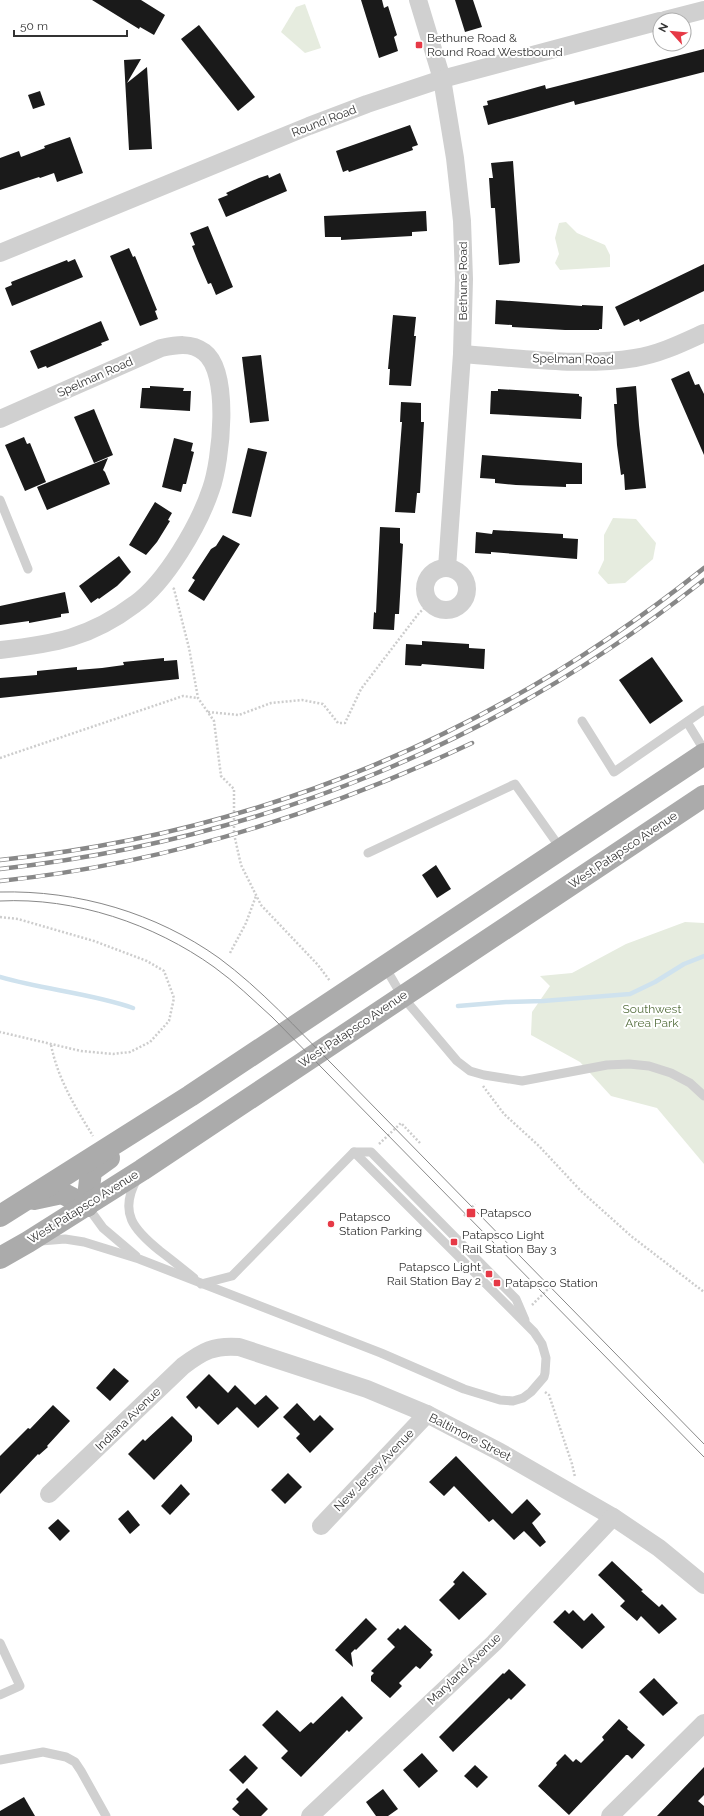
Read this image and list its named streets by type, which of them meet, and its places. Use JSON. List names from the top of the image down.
{
  "streets": {
    "main road": ["West Patapsco Avenue"],
    "street": [
      "Round Road",
      "Bethune Road",
      "Spelman Road",
      "Indiana Avenue",
      "Baltimore Street",
      "New Jersey Avenue",
      "Maryland Avenue"
    ]
  },
  "crossings": [
    ["Round Road", "Bethune Road"],
    ["Bethune Road", "Spelman Road"],
    ["Indiana Avenue", "Baltimore Street"],
    ["Baltimore Street", "New Jersey Avenue"],
    ["Baltimore Street", "Maryland Avenue"]
  ],
  "parks": ["Southwest Area Park"],
  "places": {
    "transit": [
      "Bethune Road & Round Road Westbound",
      "Patapsco",
      "Patapsco Light Rail Station Bay 3",
      "Patapsco Light Rail Station Bay 2",
      "Patapsco Station"
    ],
    "other": ["Patapsco Station Parking"]
  },
  "scale_bar": "50 m",
  "north": "top left"
}
